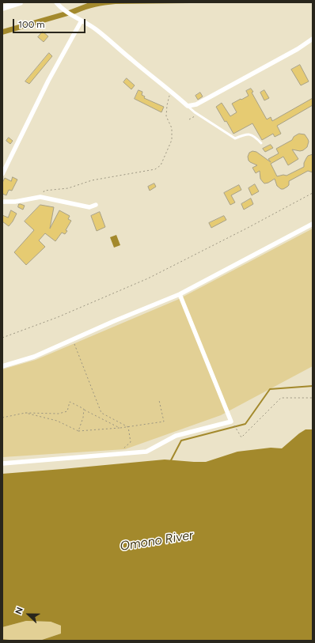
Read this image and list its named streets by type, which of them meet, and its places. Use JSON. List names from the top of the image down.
{
  "water": ["Omono River"],
  "scale_bar": "100 m",
  "north": "left"
}
